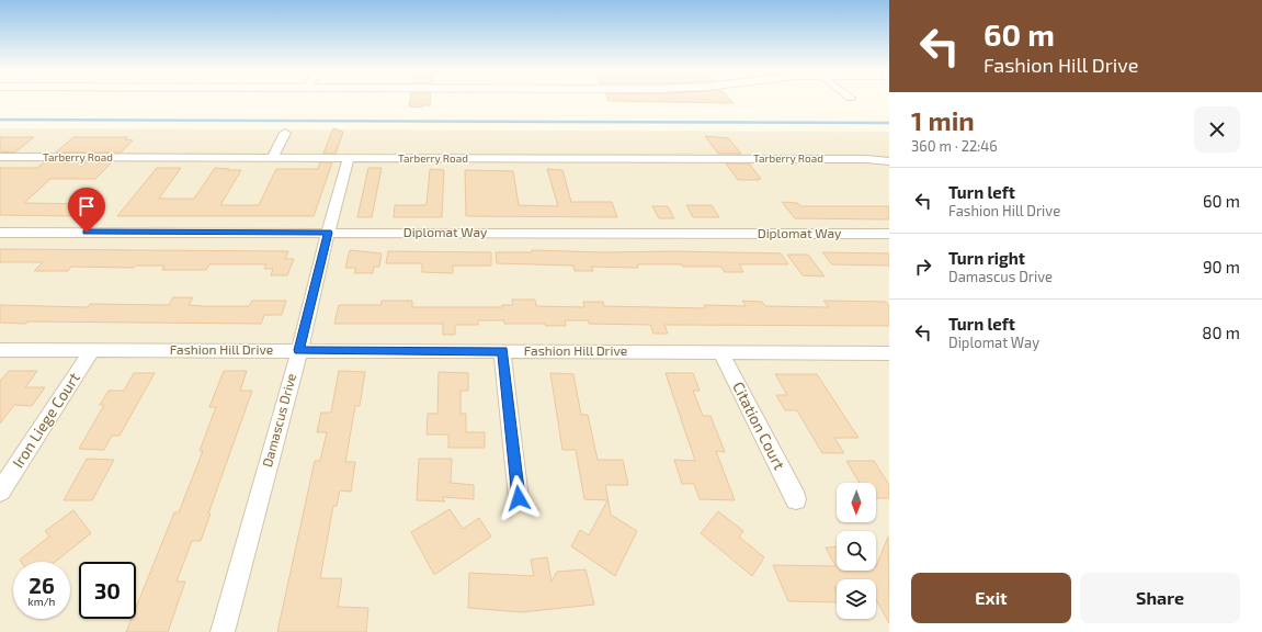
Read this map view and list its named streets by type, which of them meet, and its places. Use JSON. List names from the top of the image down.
{
  "streets": {
    "street": [
      "Tarberry Road",
      "Diplomat Way",
      "Fashion Hill Drive",
      "Iron Liege Court",
      "Damascus Drive",
      "Citation Court"
    ]
  },
  "crossings": [
    ["Tarberry Road", "Damascus Drive"],
    ["Diplomat Way", "Damascus Drive"],
    ["Fashion Hill Drive", "Iron Liege Court"],
    ["Fashion Hill Drive", "Damascus Drive"],
    ["Fashion Hill Drive", "Citation Court"]
  ],
  "north": "bottom",
  "page": {
    "turn": ["60 m", "Fashion Hill Drive"],
    "heading": ["1 min", "360 m · 22:46"],
    "list": [
      {
        "name": "Turn left",
        "note": "Fashion Hill Drive",
        "value": "60 m"
      },
      {
        "name": "Turn right",
        "note": "Damascus Drive",
        "value": "90 m"
      },
      {
        "name": "Turn left",
        "note": "Diplomat Way",
        "value": "80 m"
      }
    ],
    "speed": "26 km/h",
    "limit": "30",
    "buttons": ["Exit", "Share"]
  }
}
